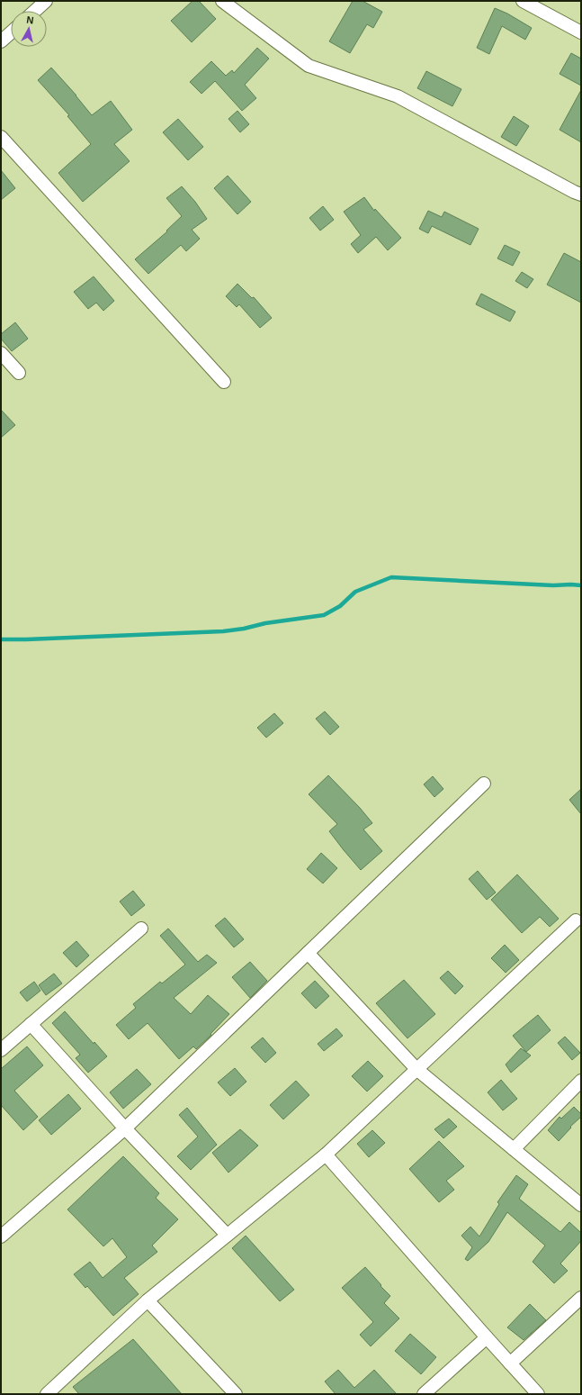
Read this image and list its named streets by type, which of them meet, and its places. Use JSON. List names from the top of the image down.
{
  "north": "top"
}
